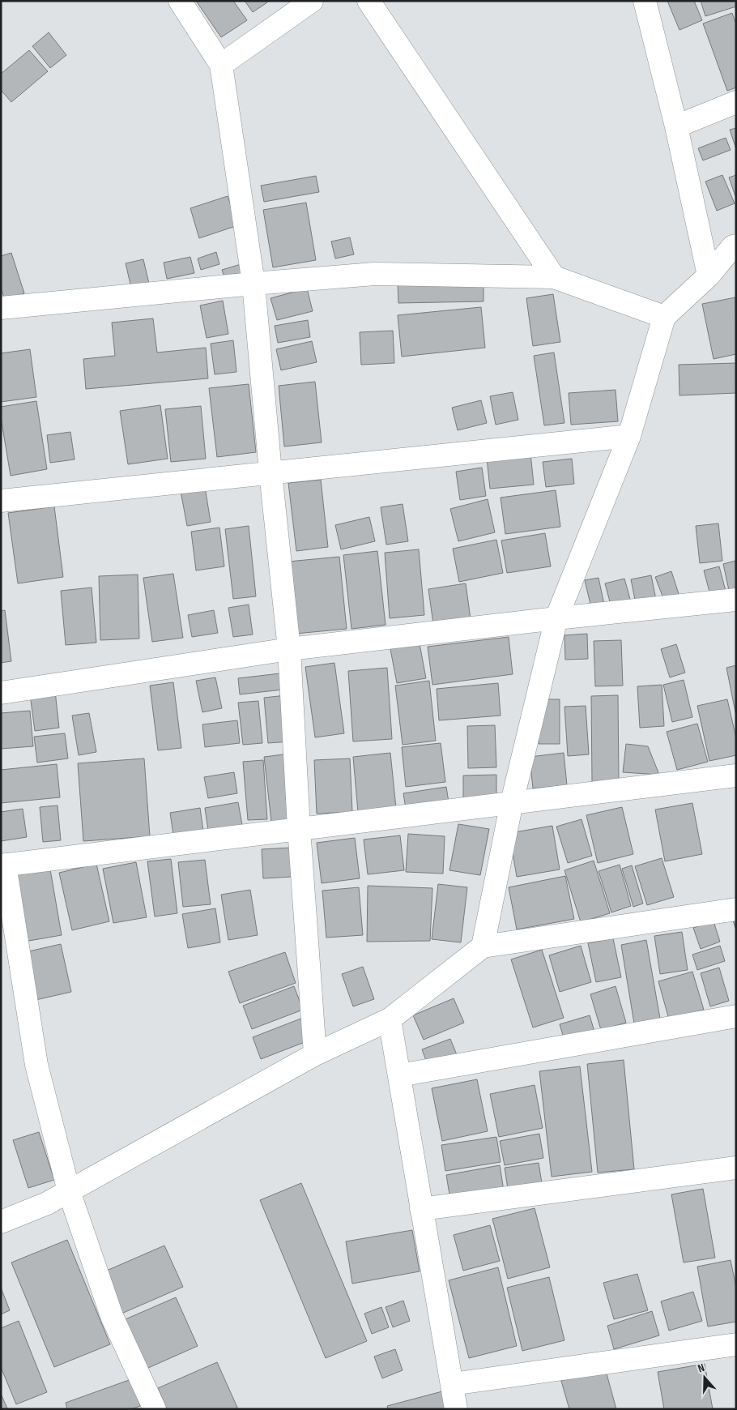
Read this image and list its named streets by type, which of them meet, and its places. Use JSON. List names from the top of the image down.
{
  "north": "top"
}
